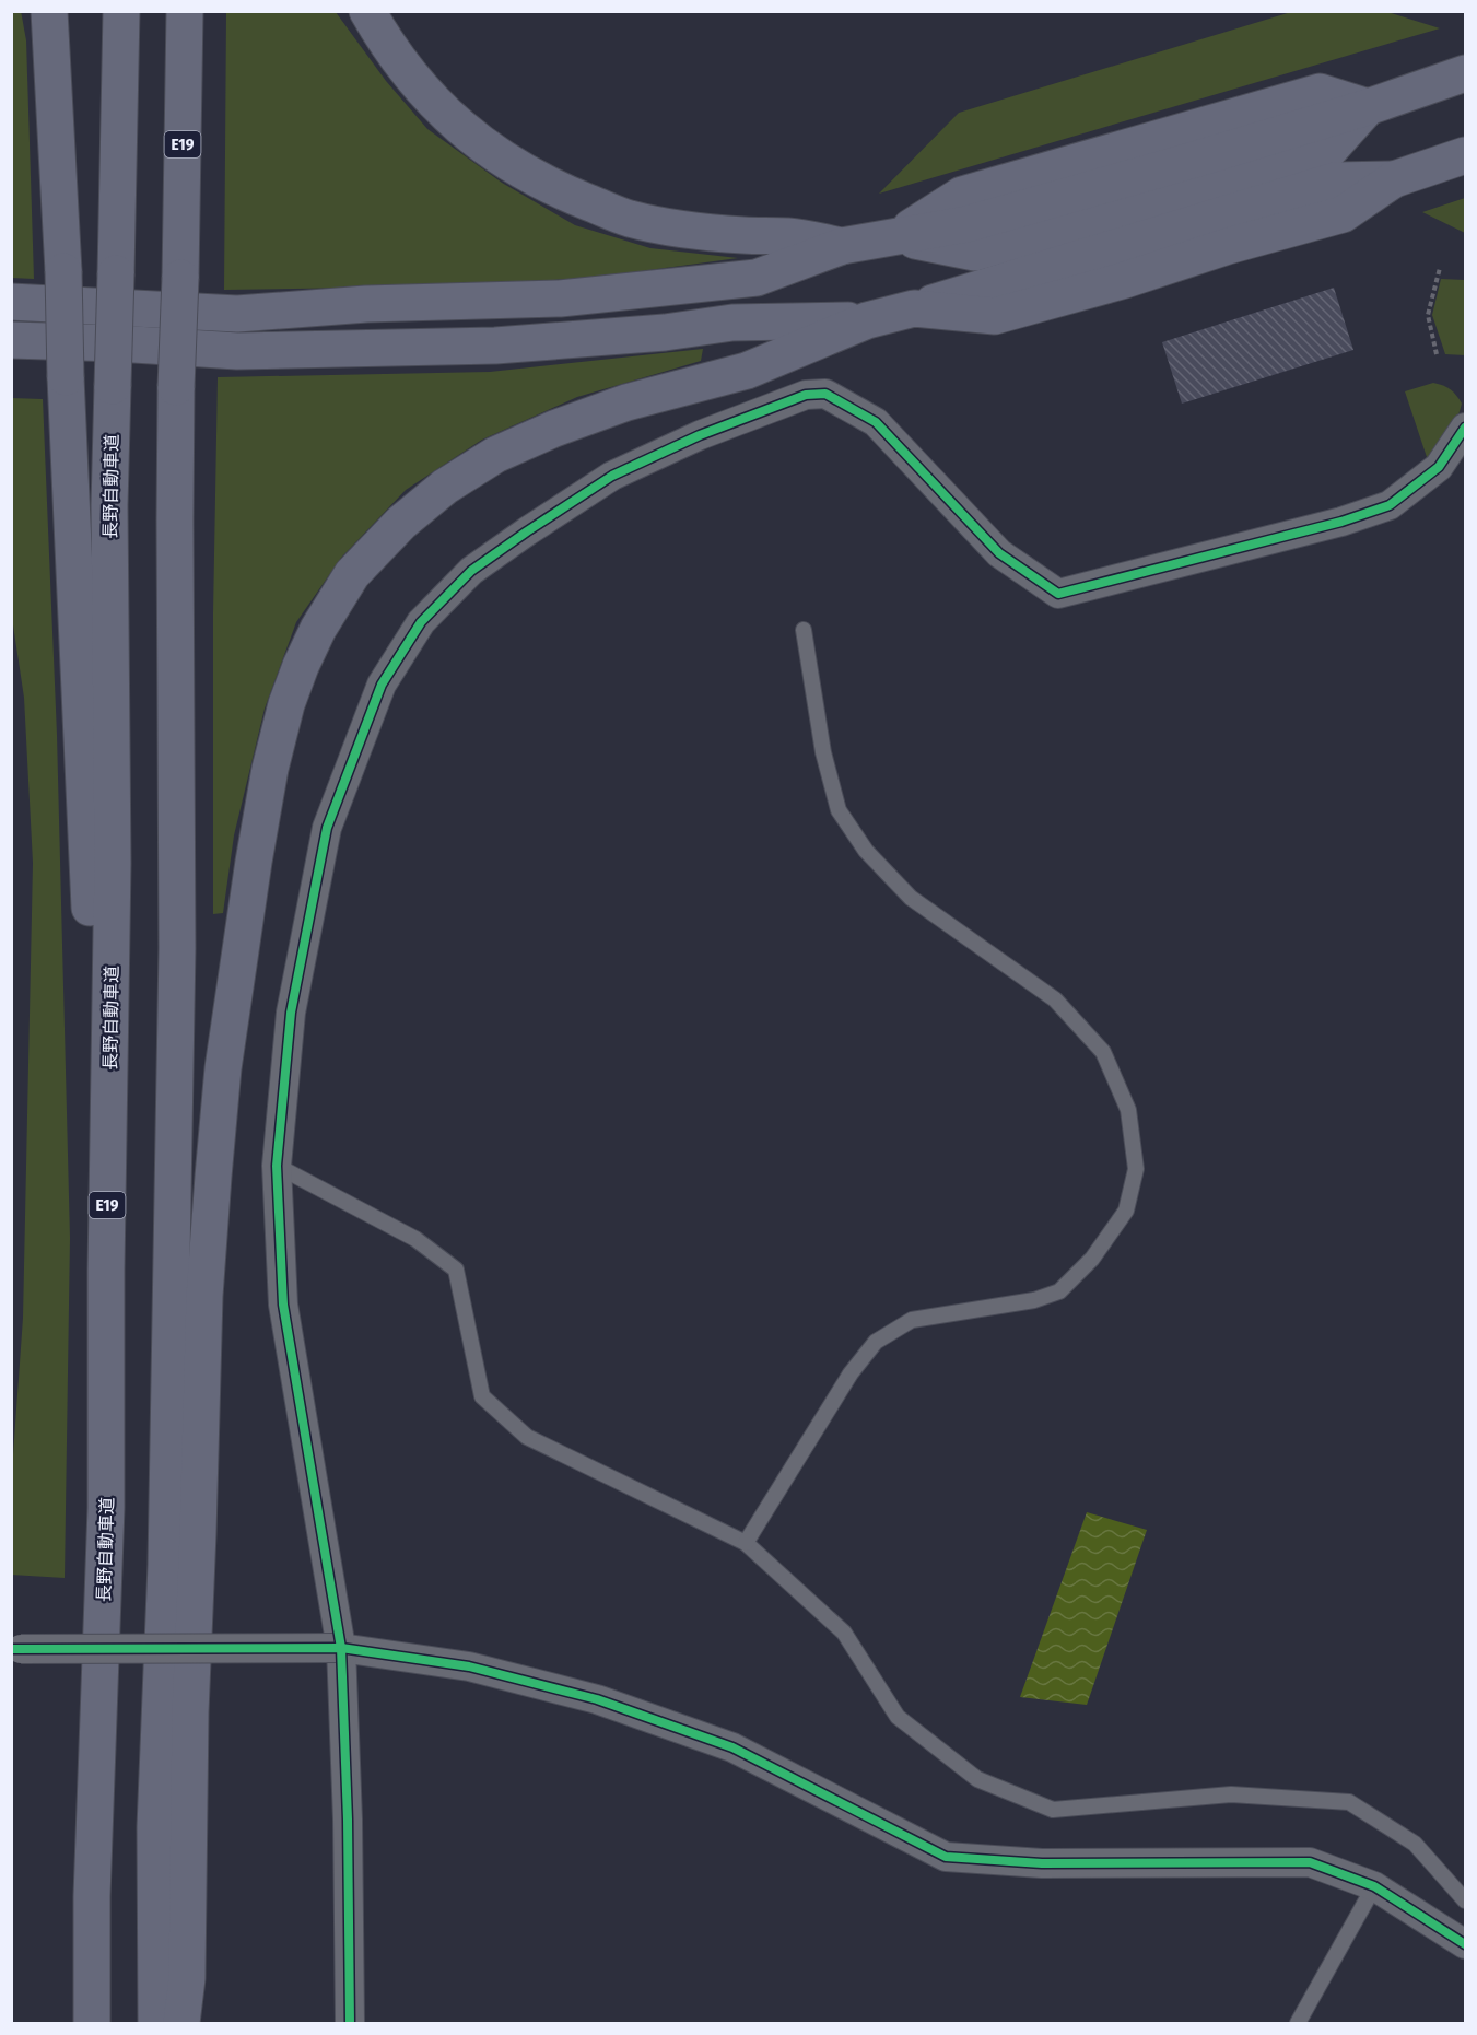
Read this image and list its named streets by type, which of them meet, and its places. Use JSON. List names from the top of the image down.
{
  "streets": {
    "highway": ["E19", "長野自動車道"]
  }
}
